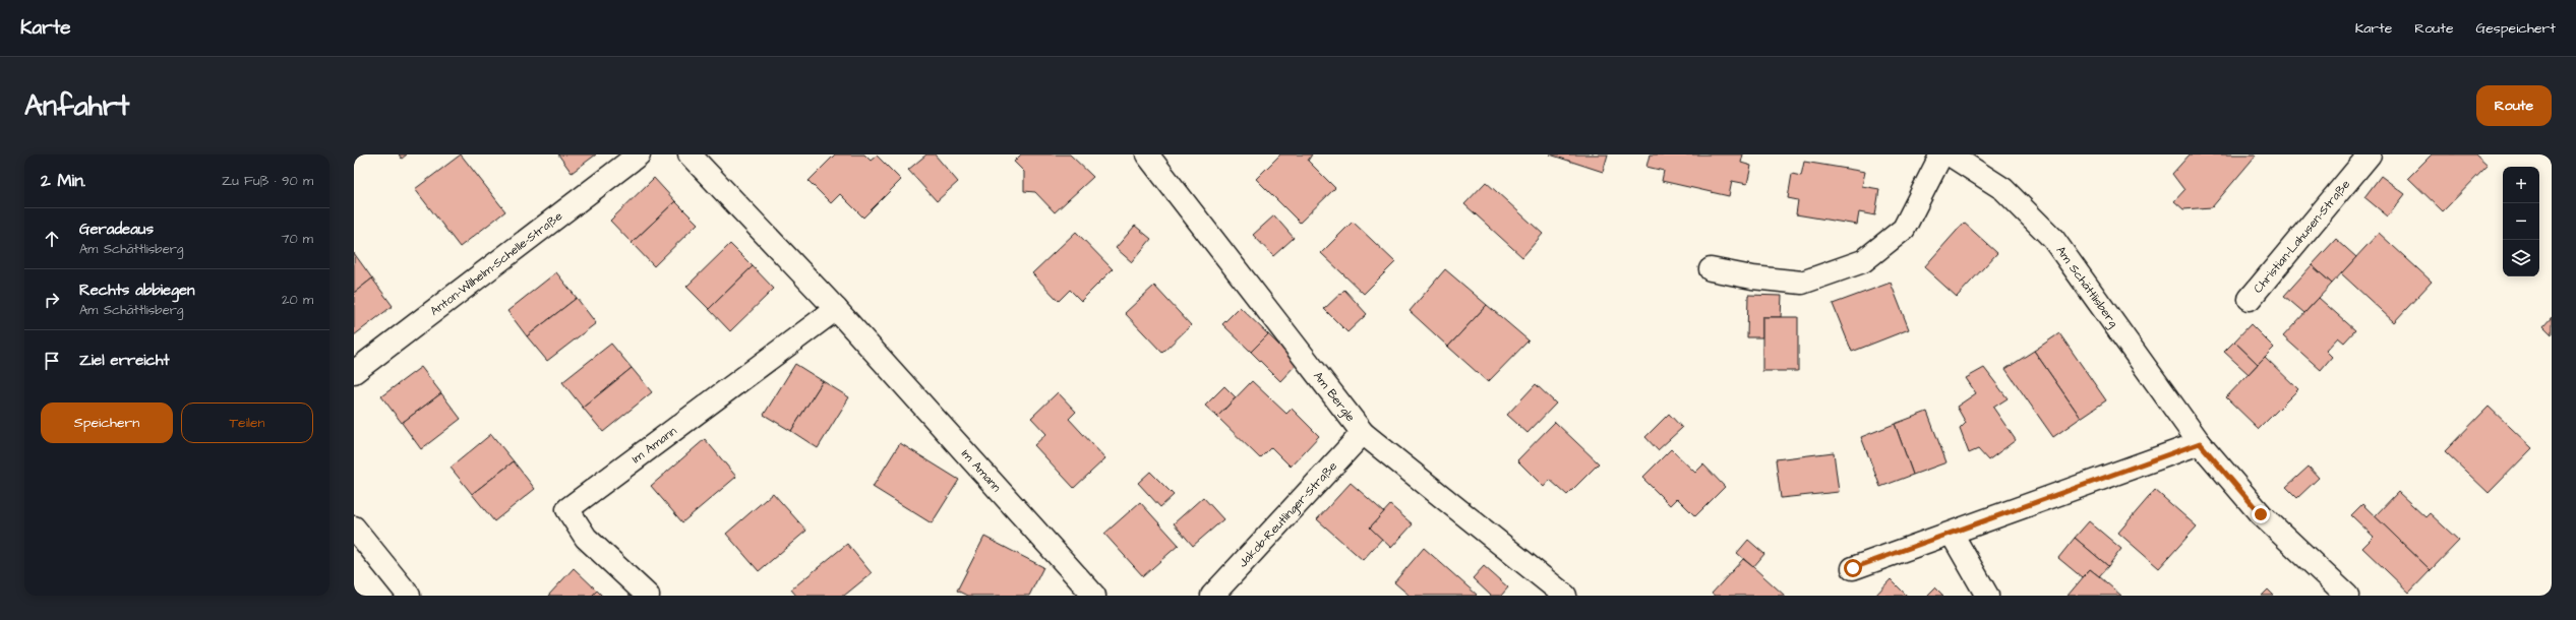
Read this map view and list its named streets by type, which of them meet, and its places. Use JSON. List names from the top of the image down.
{
  "streets": {
    "street": [
      "Christian-Lahusen-Straße",
      "Anton-Wilhelm-Schelle-Straße",
      "Am Schättlisberg",
      "Am Bergle",
      "Im Amann",
      "Jakob-Reutlinger-Straße"
    ]
  },
  "crossings": [
    ["Am Bergle", "Jakob-Reutlinger-Straße"]
  ],
  "page": {
    "header": "Karte",
    "nav": ["Karte", "Route", "Gespeichert"],
    "buttons": [
      "Route",
      ["Speichern", "Teilen"]
    ],
    "title": "Anfahrt",
    "heading": ["2 Min.", "Zu Fuß · 90 m"],
    "map_buttons": ["+", "−"],
    "list": [
      ["Geradeaus", "Am Schättlisberg", "70 m"],
      ["Rechts abbiegen", "Am Schättlisberg", "20 m"],
      "Ziel erreicht"
    ]
  }
}
